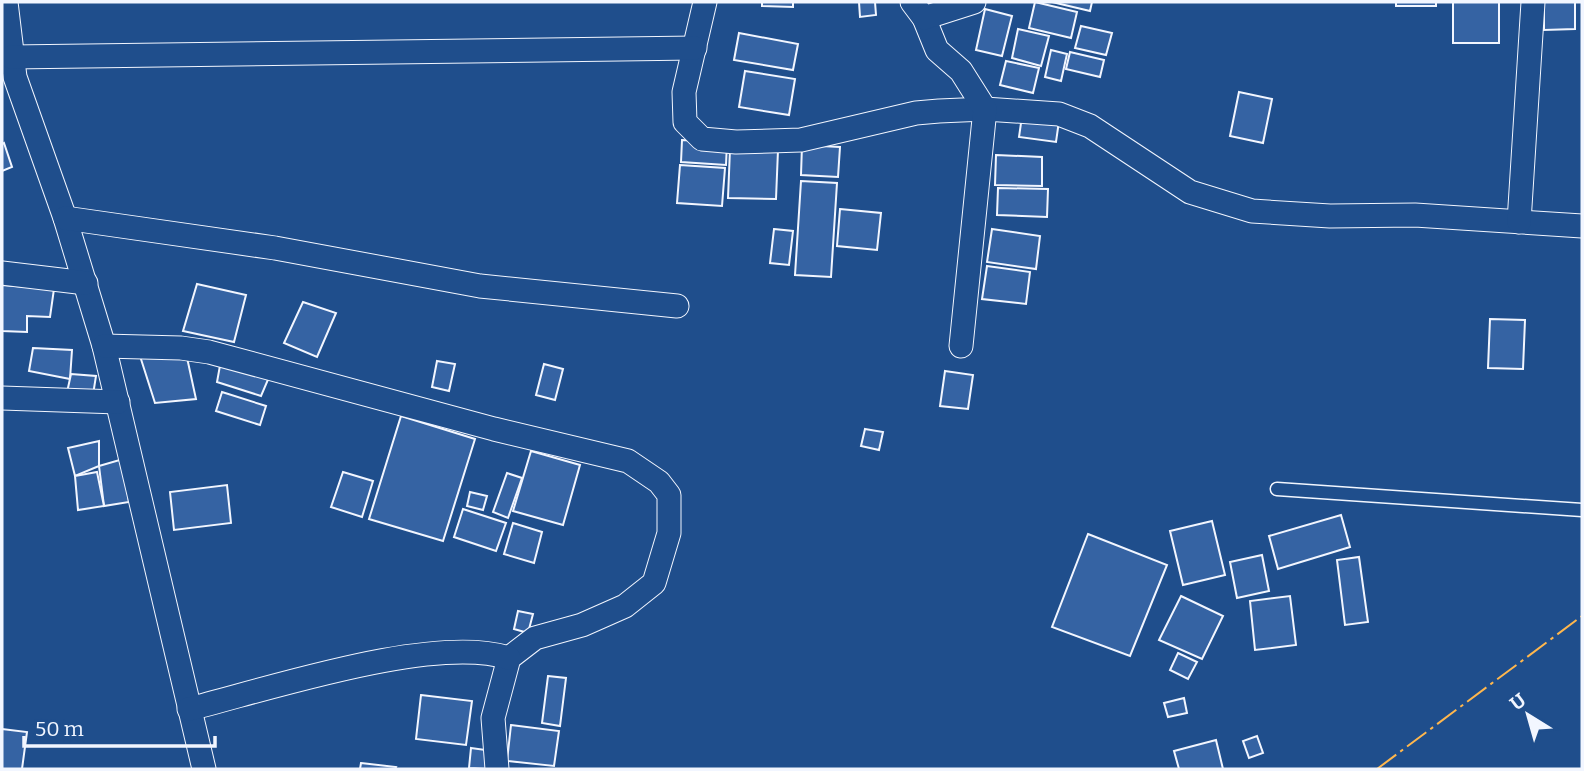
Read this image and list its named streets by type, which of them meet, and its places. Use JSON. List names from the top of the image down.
{
  "scale_bar": "50 m",
  "north": "top left"
}
